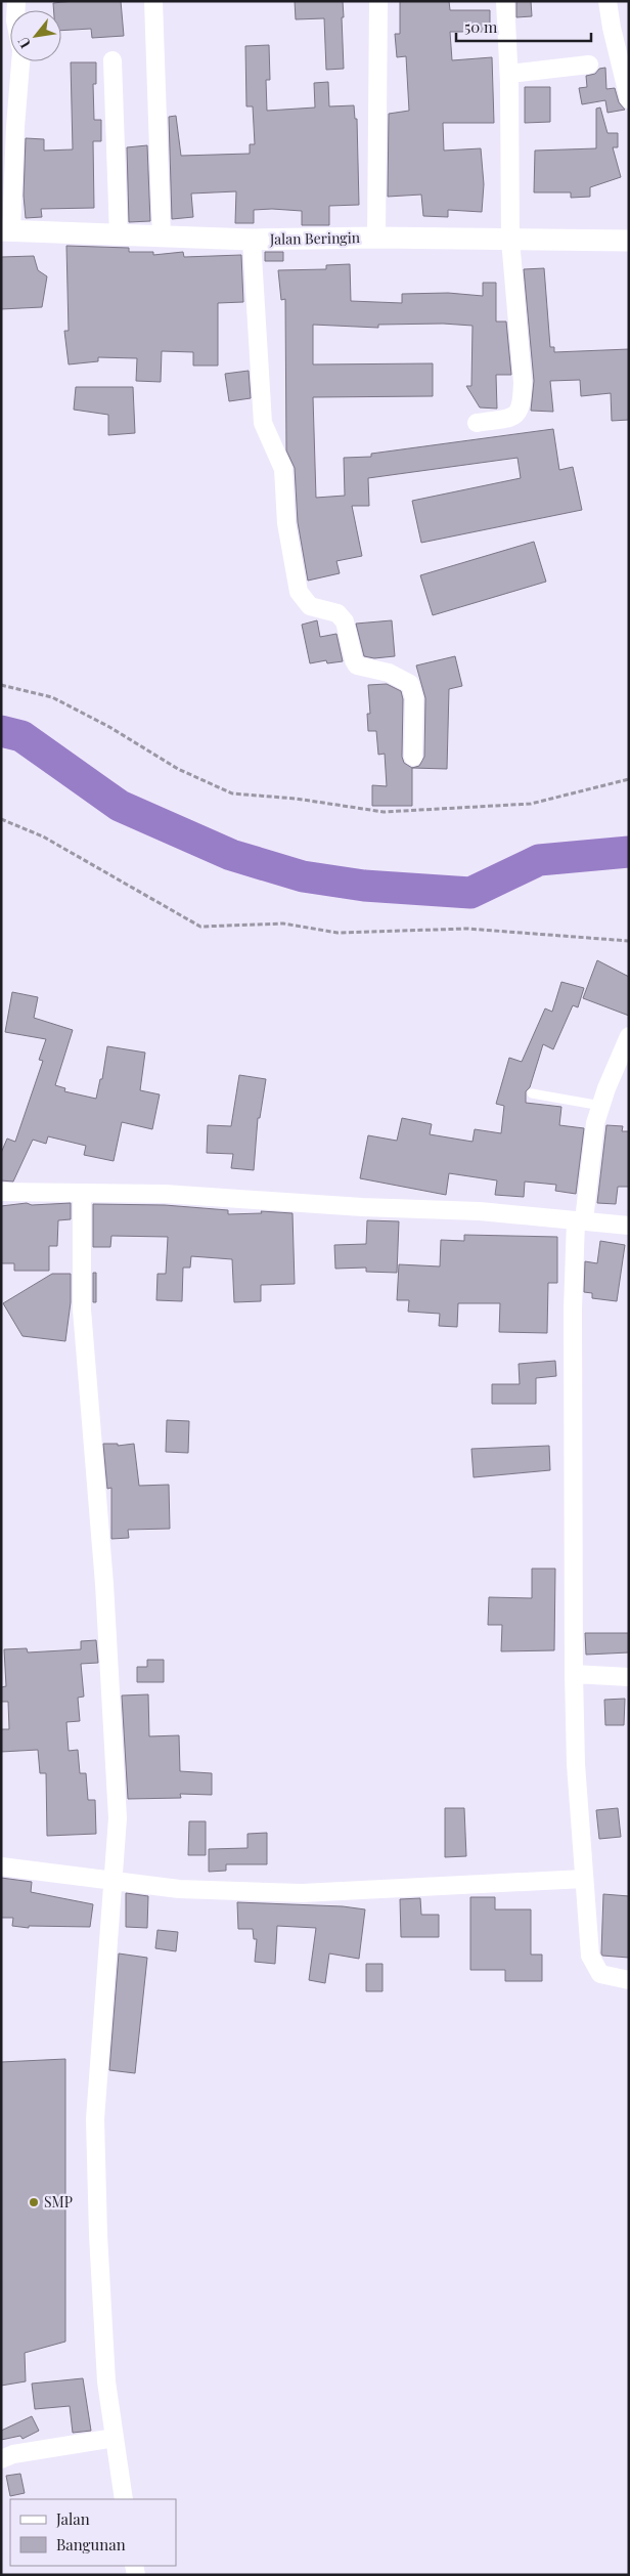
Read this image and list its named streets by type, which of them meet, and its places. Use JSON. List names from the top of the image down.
{
  "streets": {
    "street": ["Jalan Beringin"]
  },
  "places": ["SMP"],
  "legend": ["Jalan", "Bangunan"],
  "scale_bar": "50 m",
  "north": "bottom left"
}
